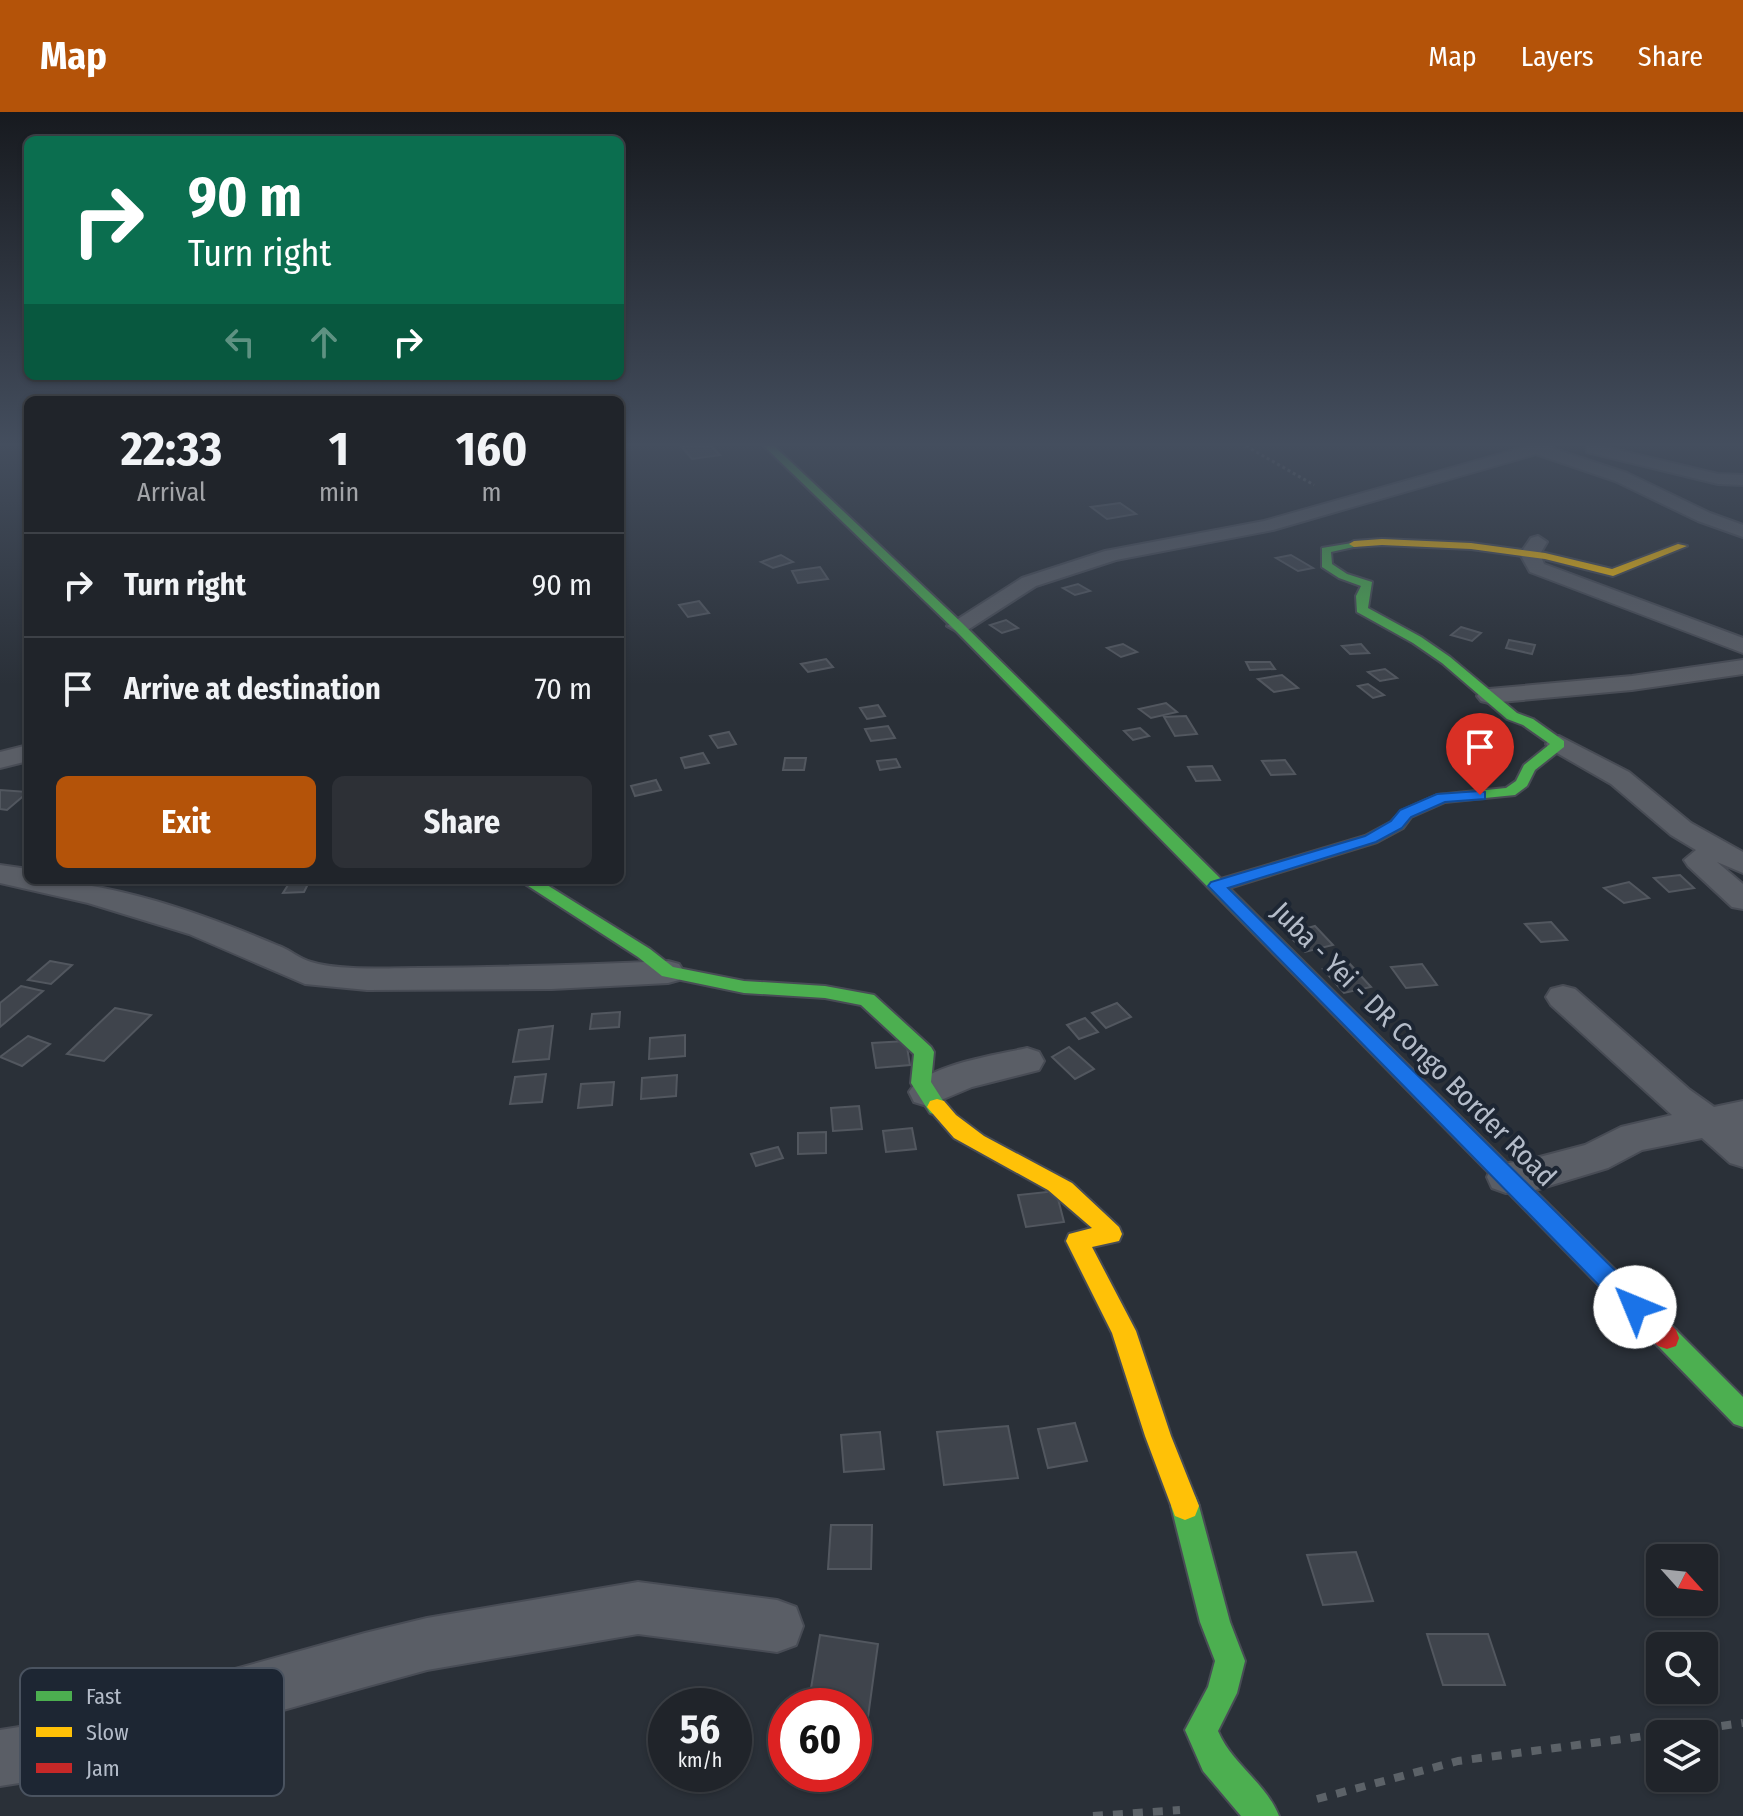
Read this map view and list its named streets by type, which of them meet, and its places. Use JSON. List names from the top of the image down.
{
  "streets": {
    "street": ["Juba - Yei - DR Congo Border Road"]
  },
  "legend": ["Fast", "Slow", "Jam"],
  "north": "bottom right",
  "page": {
    "header": "Map",
    "nav": ["Map", "Layers", "Share"],
    "turn": ["90 m", "Turn right"],
    "eta": [
      "22:33",
      "Arrival",
      "1",
      "min",
      "160",
      "m"
    ],
    "list": [
      {
        "name": "Turn right",
        "value": "90 m"
      },
      {
        "name": "Arrive at destination",
        "value": "70 m"
      }
    ],
    "buttons": ["Exit", "Share"],
    "speed": "56 km/h",
    "limit": "60"
  }
}
